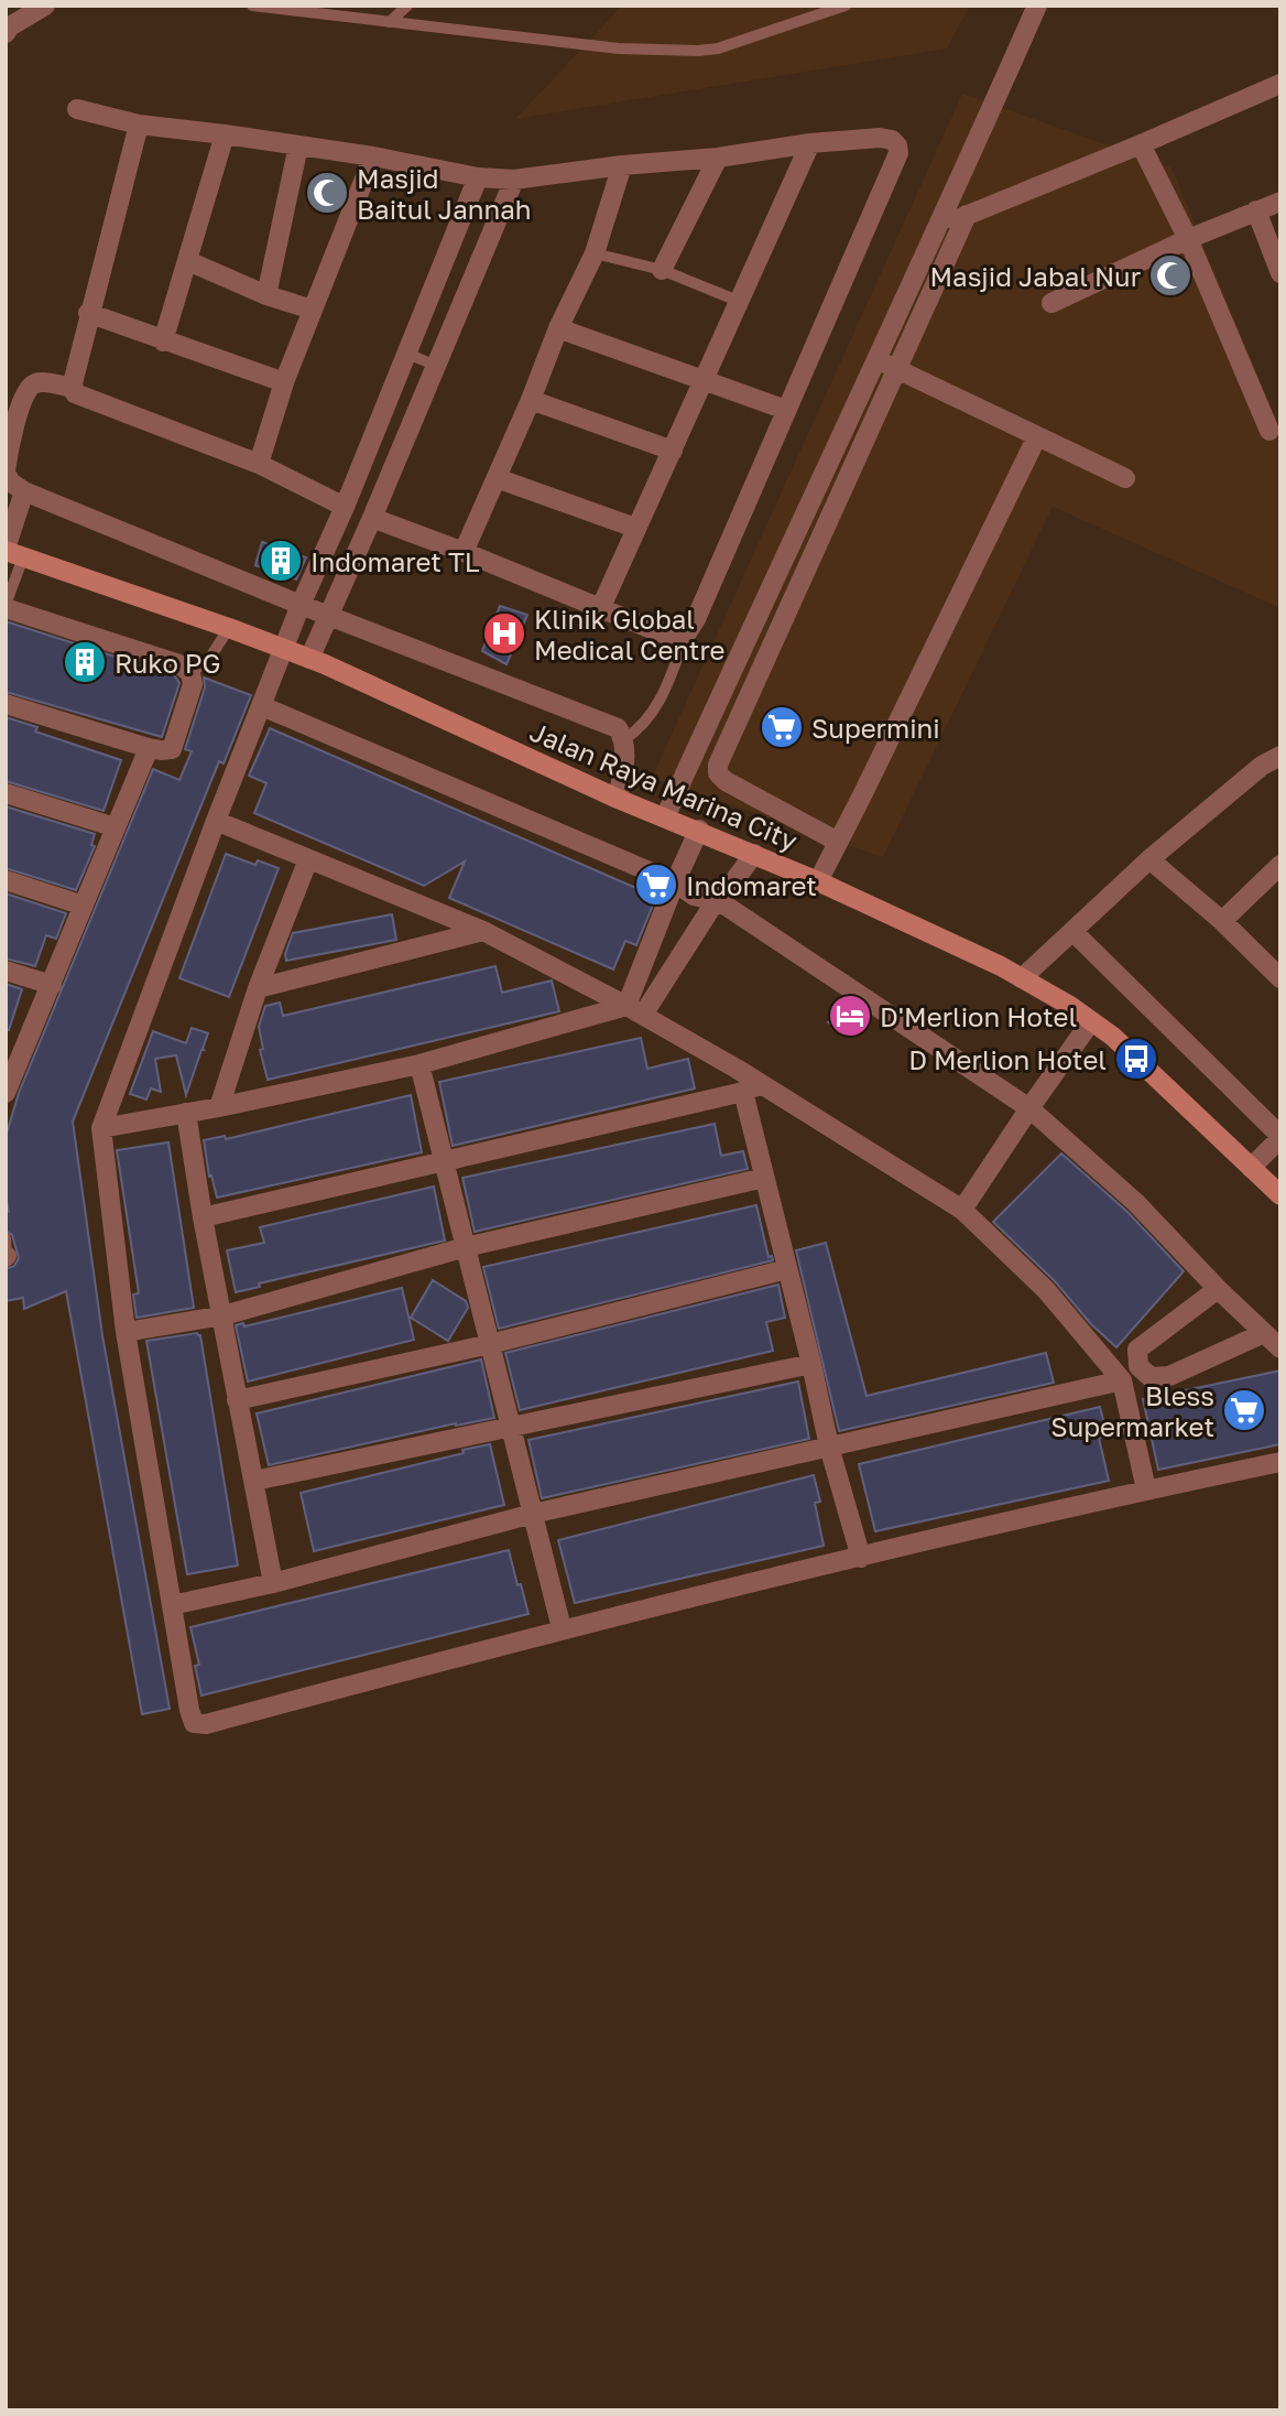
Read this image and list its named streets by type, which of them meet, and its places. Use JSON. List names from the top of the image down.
{
  "streets": {
    "main road": ["Jalan Raya Marina City"]
  },
  "places": {
    "mosque": ["Masjid Baitul Jannah", "Masjid Jabal Nur"],
    "building": ["Indomaret TL", "Ruko PG"],
    "hospital": ["Klinik Global Medical Centre"],
    "supermarket": ["Supermini", "Indomaret", "Bless Supermarket"],
    "hotel": ["D'Merlion Hotel"],
    "bus stop": ["D Merlion Hotel"]
  }
}
